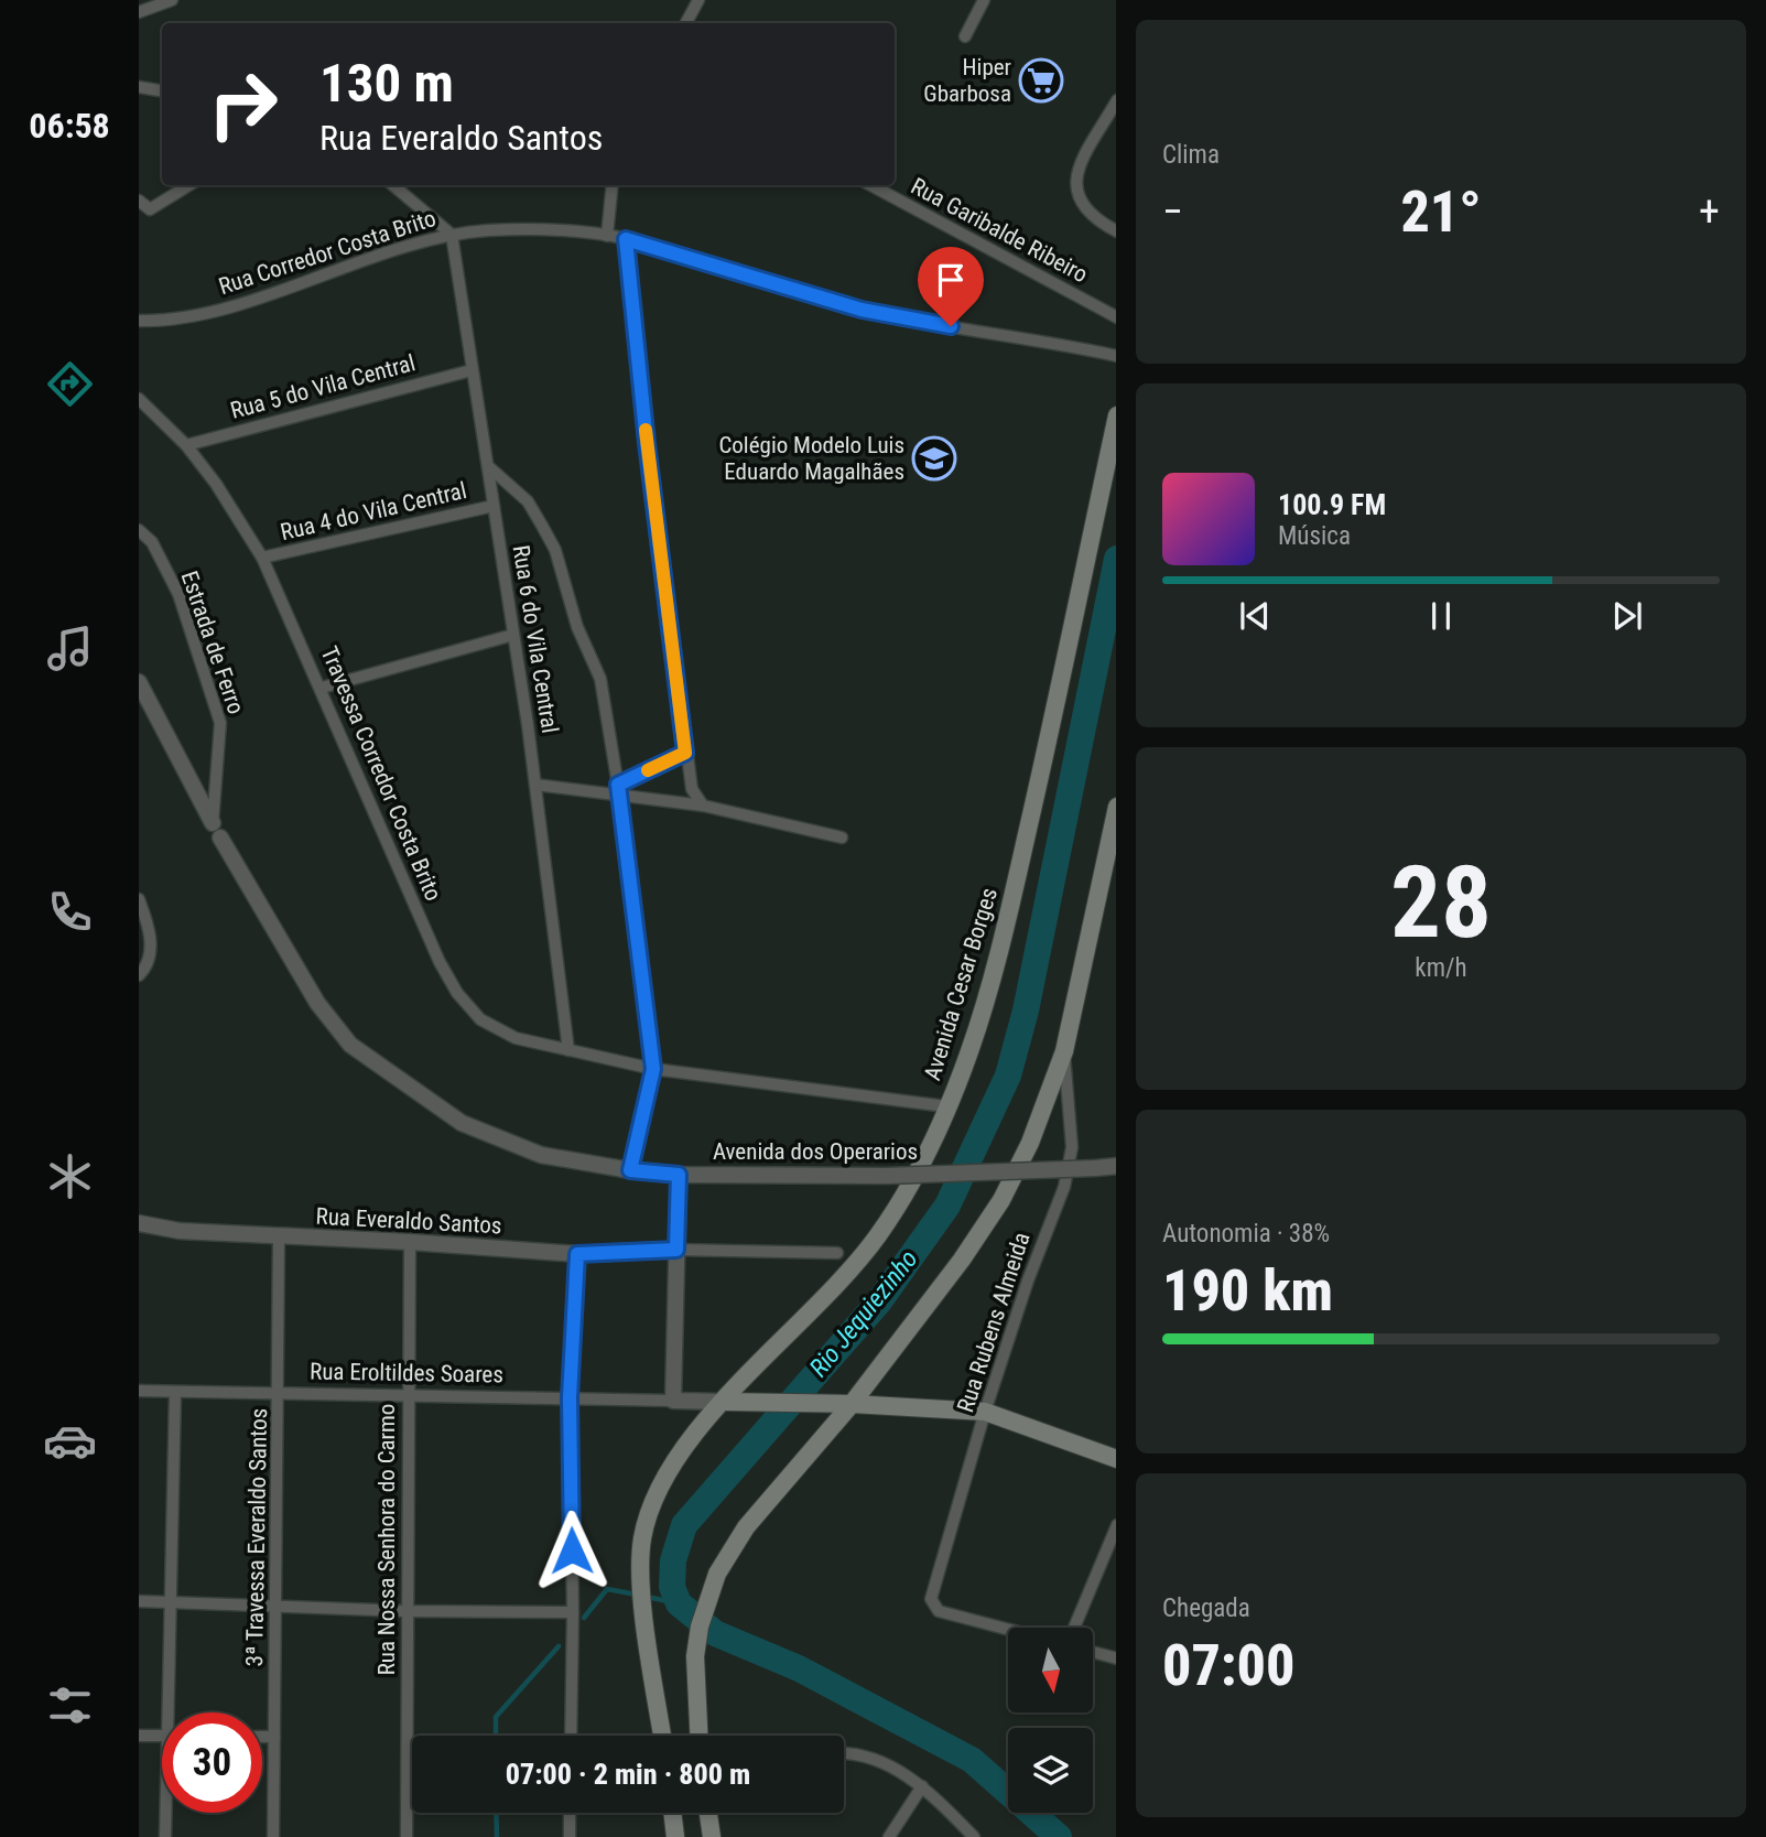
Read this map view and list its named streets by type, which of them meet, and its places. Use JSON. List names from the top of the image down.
{
  "streets": {
    "main road": ["Avenida Cesar Borges"],
    "street": [
      "Rua Garibalde Ribeiro",
      "Rua Corredor Costa Brito",
      "Rua 5 do Vila Central",
      "Rua 4 do Vila Central",
      "Rua 6 do Vila Central",
      "Estrada de Ferro",
      "Travessa Corredor Costa Brito",
      "Avenida dos Operarios",
      "Rua Everaldo Santos",
      "Rua Rubens Almeida",
      "Rua Eroltildes Soares",
      "3ª Travessa Everaldo Santos",
      "Rua Nossa Senhora do Carmo"
    ]
  },
  "crossings": [
    ["Rua Corredor Costa Brito", "Rua 6 do Vila Central"],
    ["Rua 5 do Vila Central", "Rua 6 do Vila Central"],
    ["Rua 5 do Vila Central", "Travessa Corredor Costa Brito"],
    ["Rua 4 do Vila Central", "Rua 6 do Vila Central"],
    ["Rua 4 do Vila Central", "Travessa Corredor Costa Brito"],
    ["Rua 6 do Vila Central", "Travessa Corredor Costa Brito"],
    ["Estrada de Ferro", "Avenida dos Operarios"],
    ["Travessa Corredor Costa Brito", "Avenida Cesar Borges"],
    ["Rua Everaldo Santos", "3ª Travessa Everaldo Santos"],
    ["Rua Everaldo Santos", "Rua Nossa Senhora do Carmo"],
    ["Rua Eroltildes Soares", "3ª Travessa Everaldo Santos"],
    ["Rua Eroltildes Soares", "Rua Nossa Senhora do Carmo"]
  ],
  "water": ["Rio Jequiezinho"],
  "places": {
    "supermarket": ["Hiper Gbarbosa"],
    "school or university": ["Colégio Modelo Luis Eduardo Magalhães"]
  },
  "north": "bottom",
  "page": {
    "tabs": "06:58",
    "tile": [
      "Clima",
      ["28", "km/h"],
      ["Autonomia · 38%", "190 km"],
      ["Chegada", "07:00"]
    ],
    "turn": ["130 m", "Rua Everaldo Santos"],
    "heat": ["−", "21°", "+"],
    "song": ["100.9 FM", "Música"],
    "limit": "30",
    "trip": "07:00 · 2 min · 800 m"
  }
}
